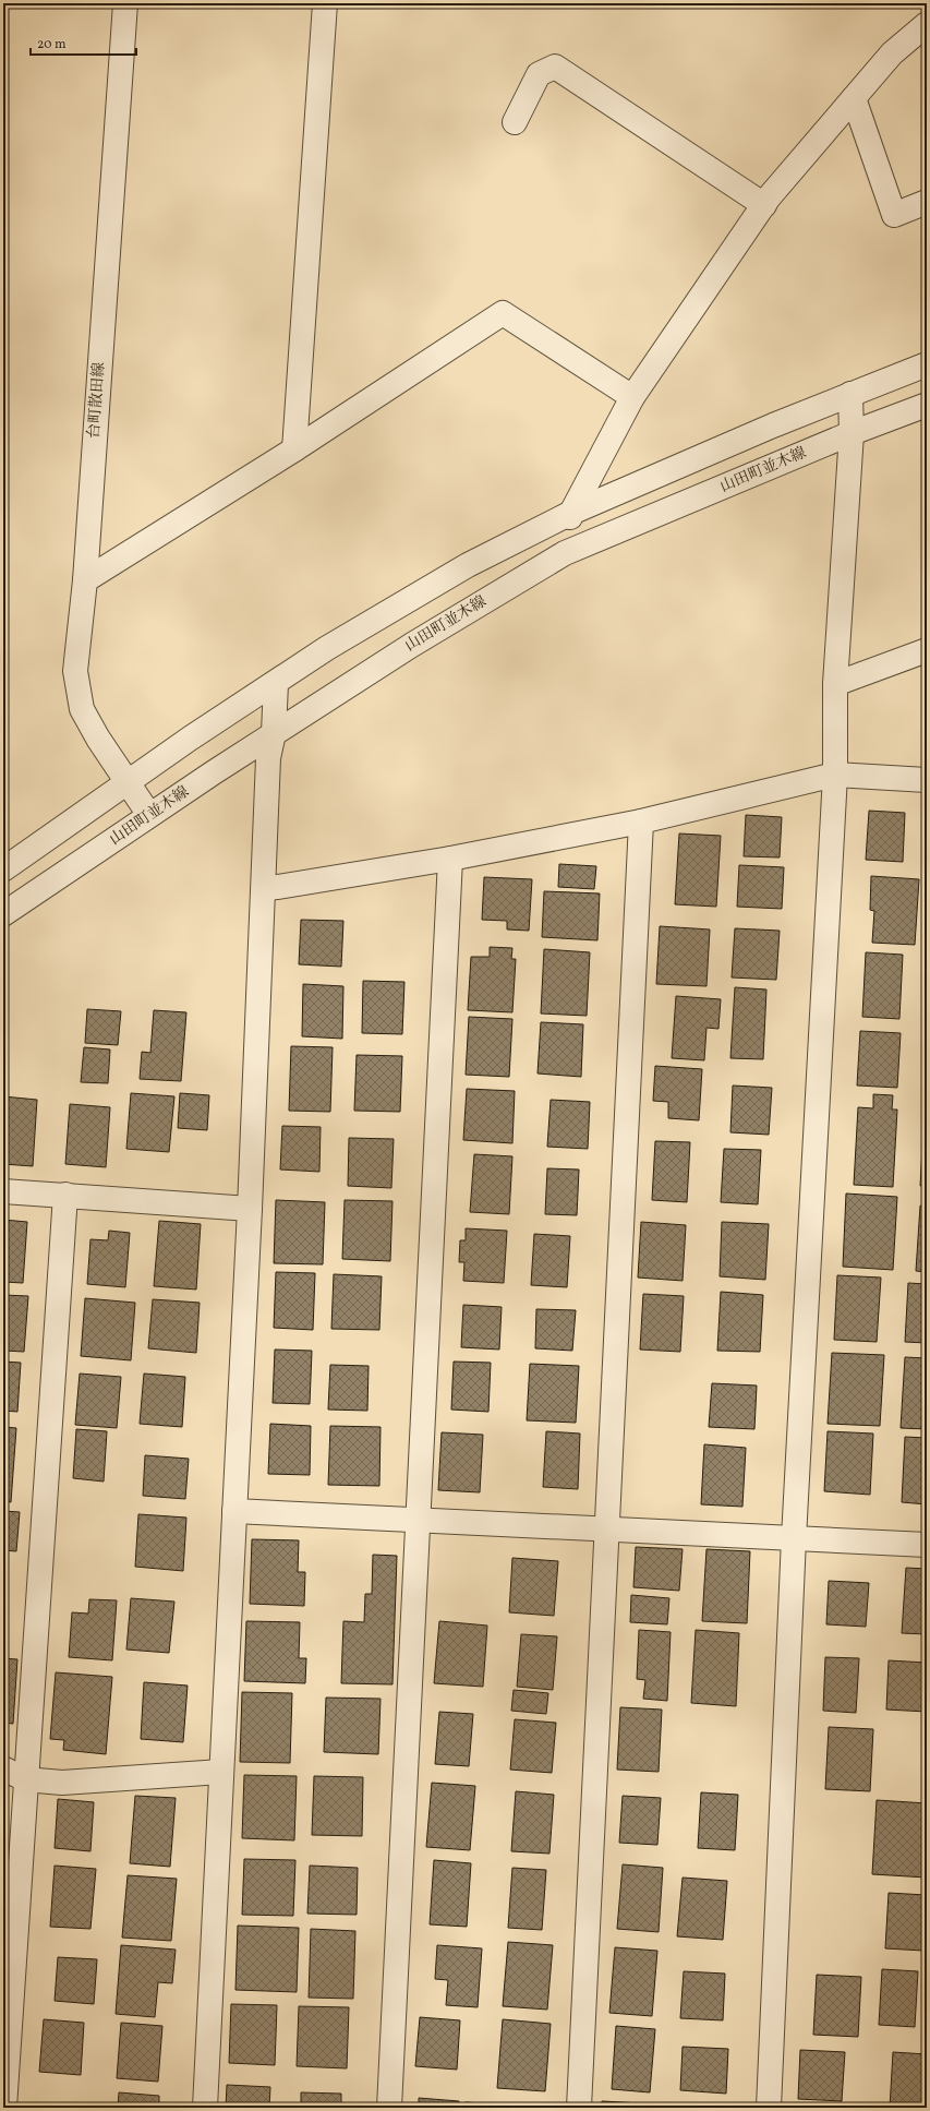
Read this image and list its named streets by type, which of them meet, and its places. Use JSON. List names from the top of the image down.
{
  "streets": {
    "street": ["台町散田線", "山田町並木線"]
  },
  "crossings": [
    ["台町散田線", "山田町並木線"]
  ],
  "scale_bar": "20 m"
}
